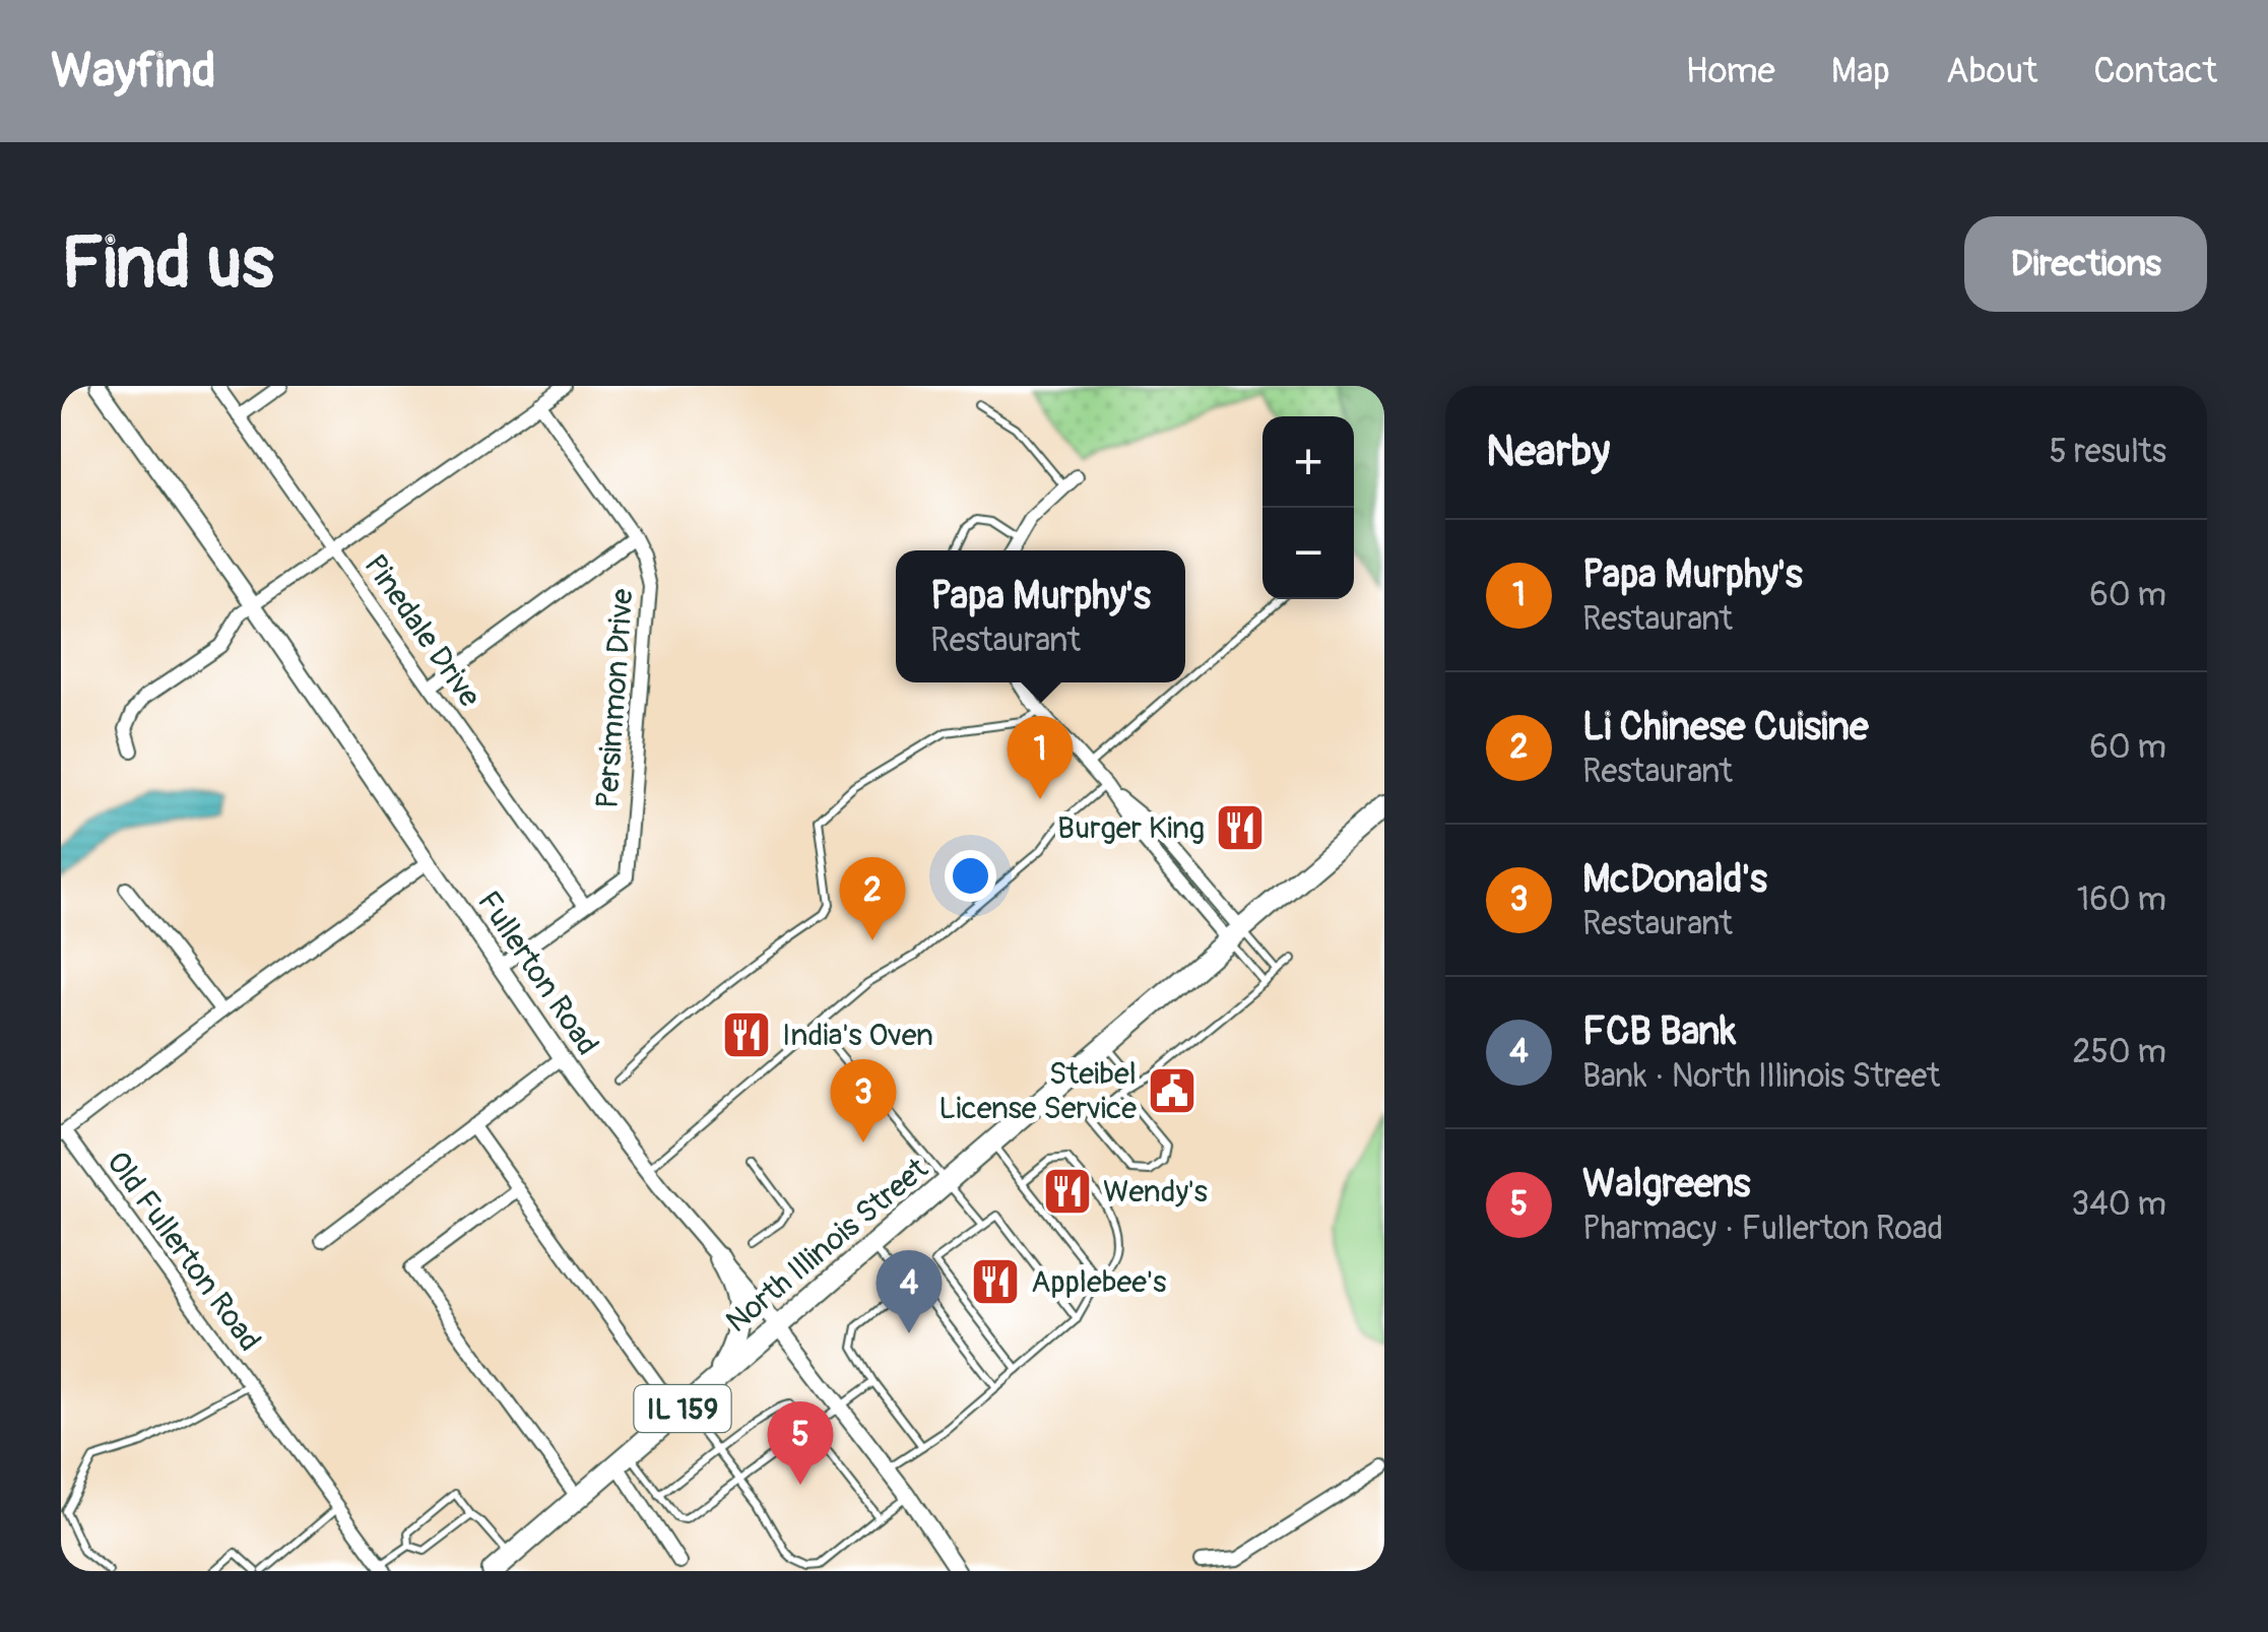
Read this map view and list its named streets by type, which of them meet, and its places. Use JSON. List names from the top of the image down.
{
  "streets": {
    "main road": ["North Illinois Street", "IL 159"],
    "street": [
      "Pinedale Drive",
      "Persimmon Drive",
      "Fullerton Road",
      "Old Fullerton Road"
    ]
  },
  "crossings": [
    ["Pinedale Drive", "Persimmon Drive"],
    ["Persimmon Drive", "Fullerton Road"],
    ["Fullerton Road", "North Illinois Street"],
    ["Fullerton Road", "Old Fullerton Road"]
  ],
  "places": {
    "restaurant": [
      "Burger King",
      "India's Oven",
      "Wendy's",
      "Applebee's"
    ],
    "public building": ["Steibel License Service"]
  },
  "page": {
    "header": "Wayfind",
    "nav": [
      "Home",
      "Map",
      "About",
      "Contact"
    ],
    "buttons": "Directions",
    "title": "Find us",
    "heading": ["Nearby", "5 results"],
    "map_buttons": ["+", "−"],
    "list": [
      {
        "mark": "1",
        "name": "Papa Murphy's",
        "note": "Restaurant",
        "value": "60 m"
      },
      {
        "mark": "2",
        "name": "Li Chinese Cuisine",
        "note": "Restaurant",
        "value": "60 m"
      },
      {
        "mark": "3",
        "name": "McDonald's",
        "note": "Restaurant",
        "value": "160 m"
      },
      {
        "mark": "4",
        "name": "FCB Bank",
        "note": "Bank · North Illinois Street",
        "value": "250 m"
      },
      {
        "mark": "5",
        "name": "Walgreens",
        "note": "Pharmacy · Fullerton Road",
        "value": "340 m"
      }
    ],
    "popup": ["Papa Murphy's", "Restaurant"],
    "pins": [
      "1",
      "2",
      "3",
      "4",
      "5"
    ]
  }
}
